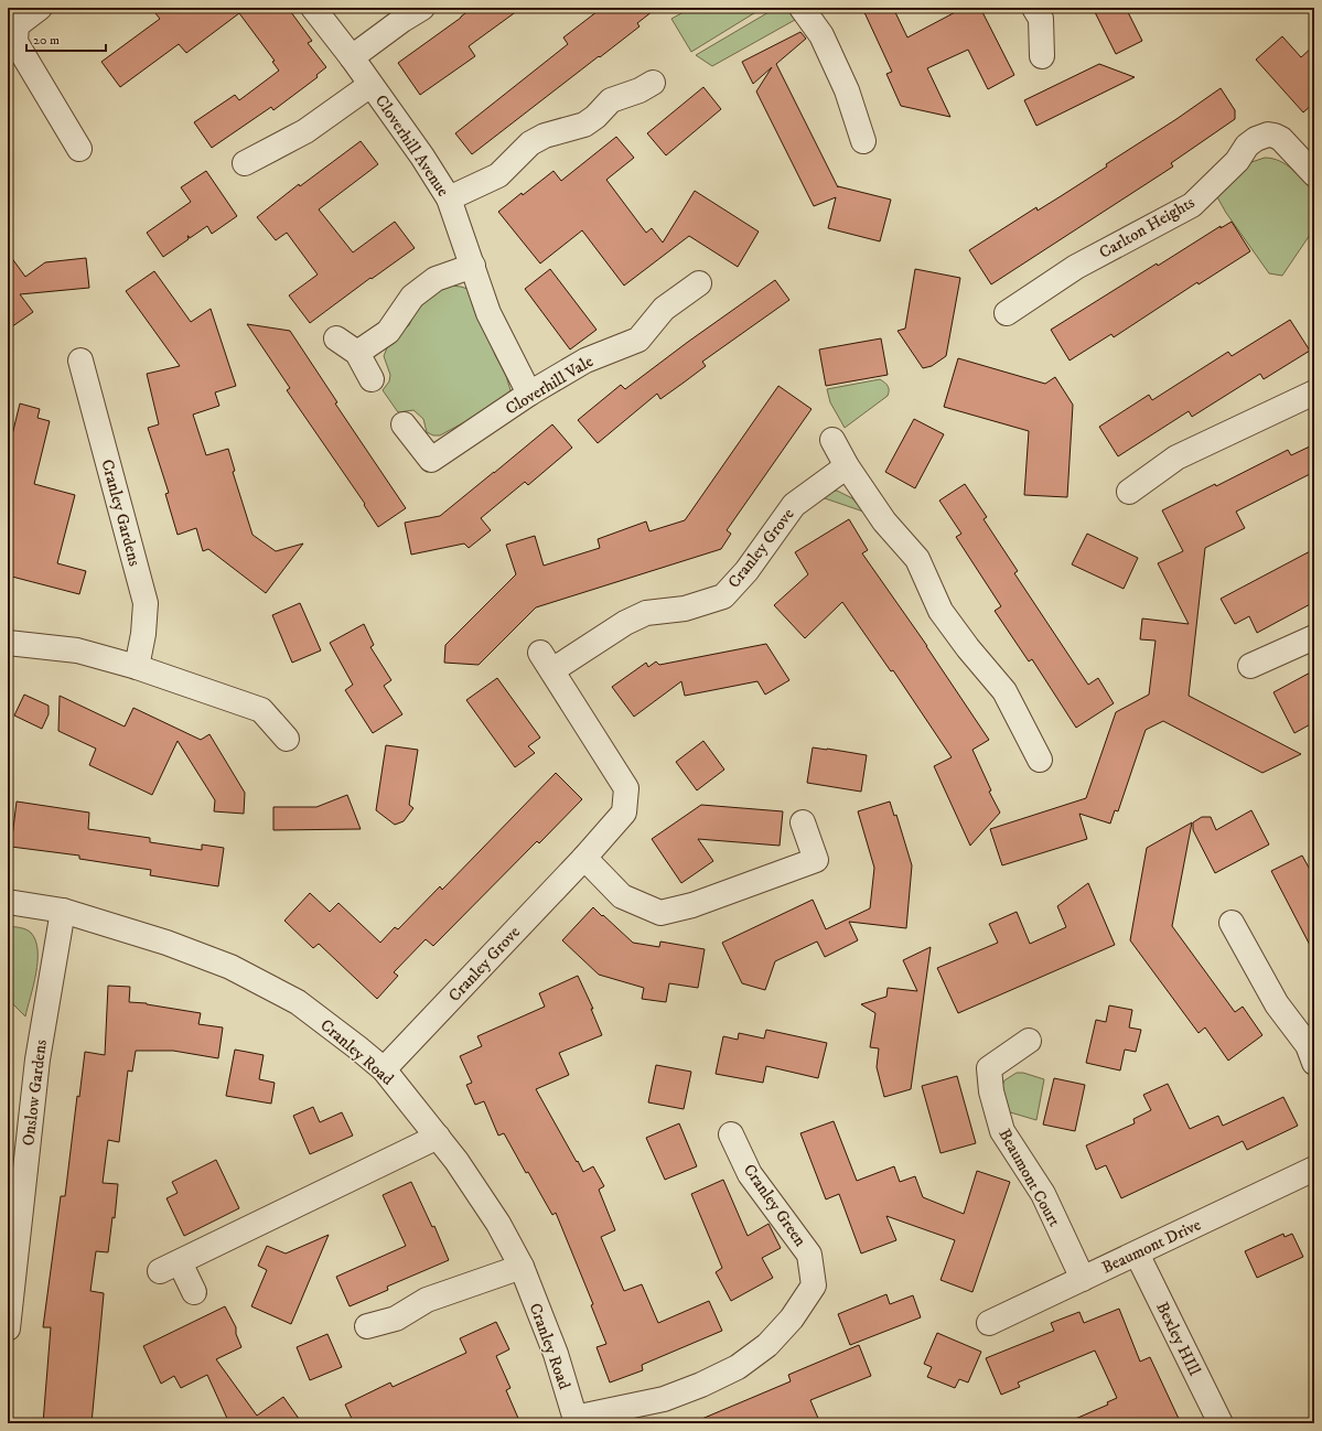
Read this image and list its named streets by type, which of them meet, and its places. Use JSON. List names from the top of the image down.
{
  "streets": {
    "street": [
      "Cloverhill Avenue",
      "Carlton Heights",
      "Cloverhill Vale",
      "Cranley Gardens",
      "Cranley Grove",
      "Cranley Road",
      "Onslow Gardens",
      "Beaumont Court",
      "Cranley Green",
      "Beaumont Drive",
      "Bexley HIll"
    ]
  },
  "crossings": [
    ["Cloverhill Avenue", "Cloverhill Vale"],
    ["Cranley Grove", "Cranley Road"],
    ["Cranley Road", "Onslow Gardens"],
    ["Cranley Road", "Cranley Green"],
    ["Beaumont Court", "Beaumont Drive"],
    ["Beaumont Drive", "Bexley HIll"]
  ],
  "scale_bar": "20 m"
}
